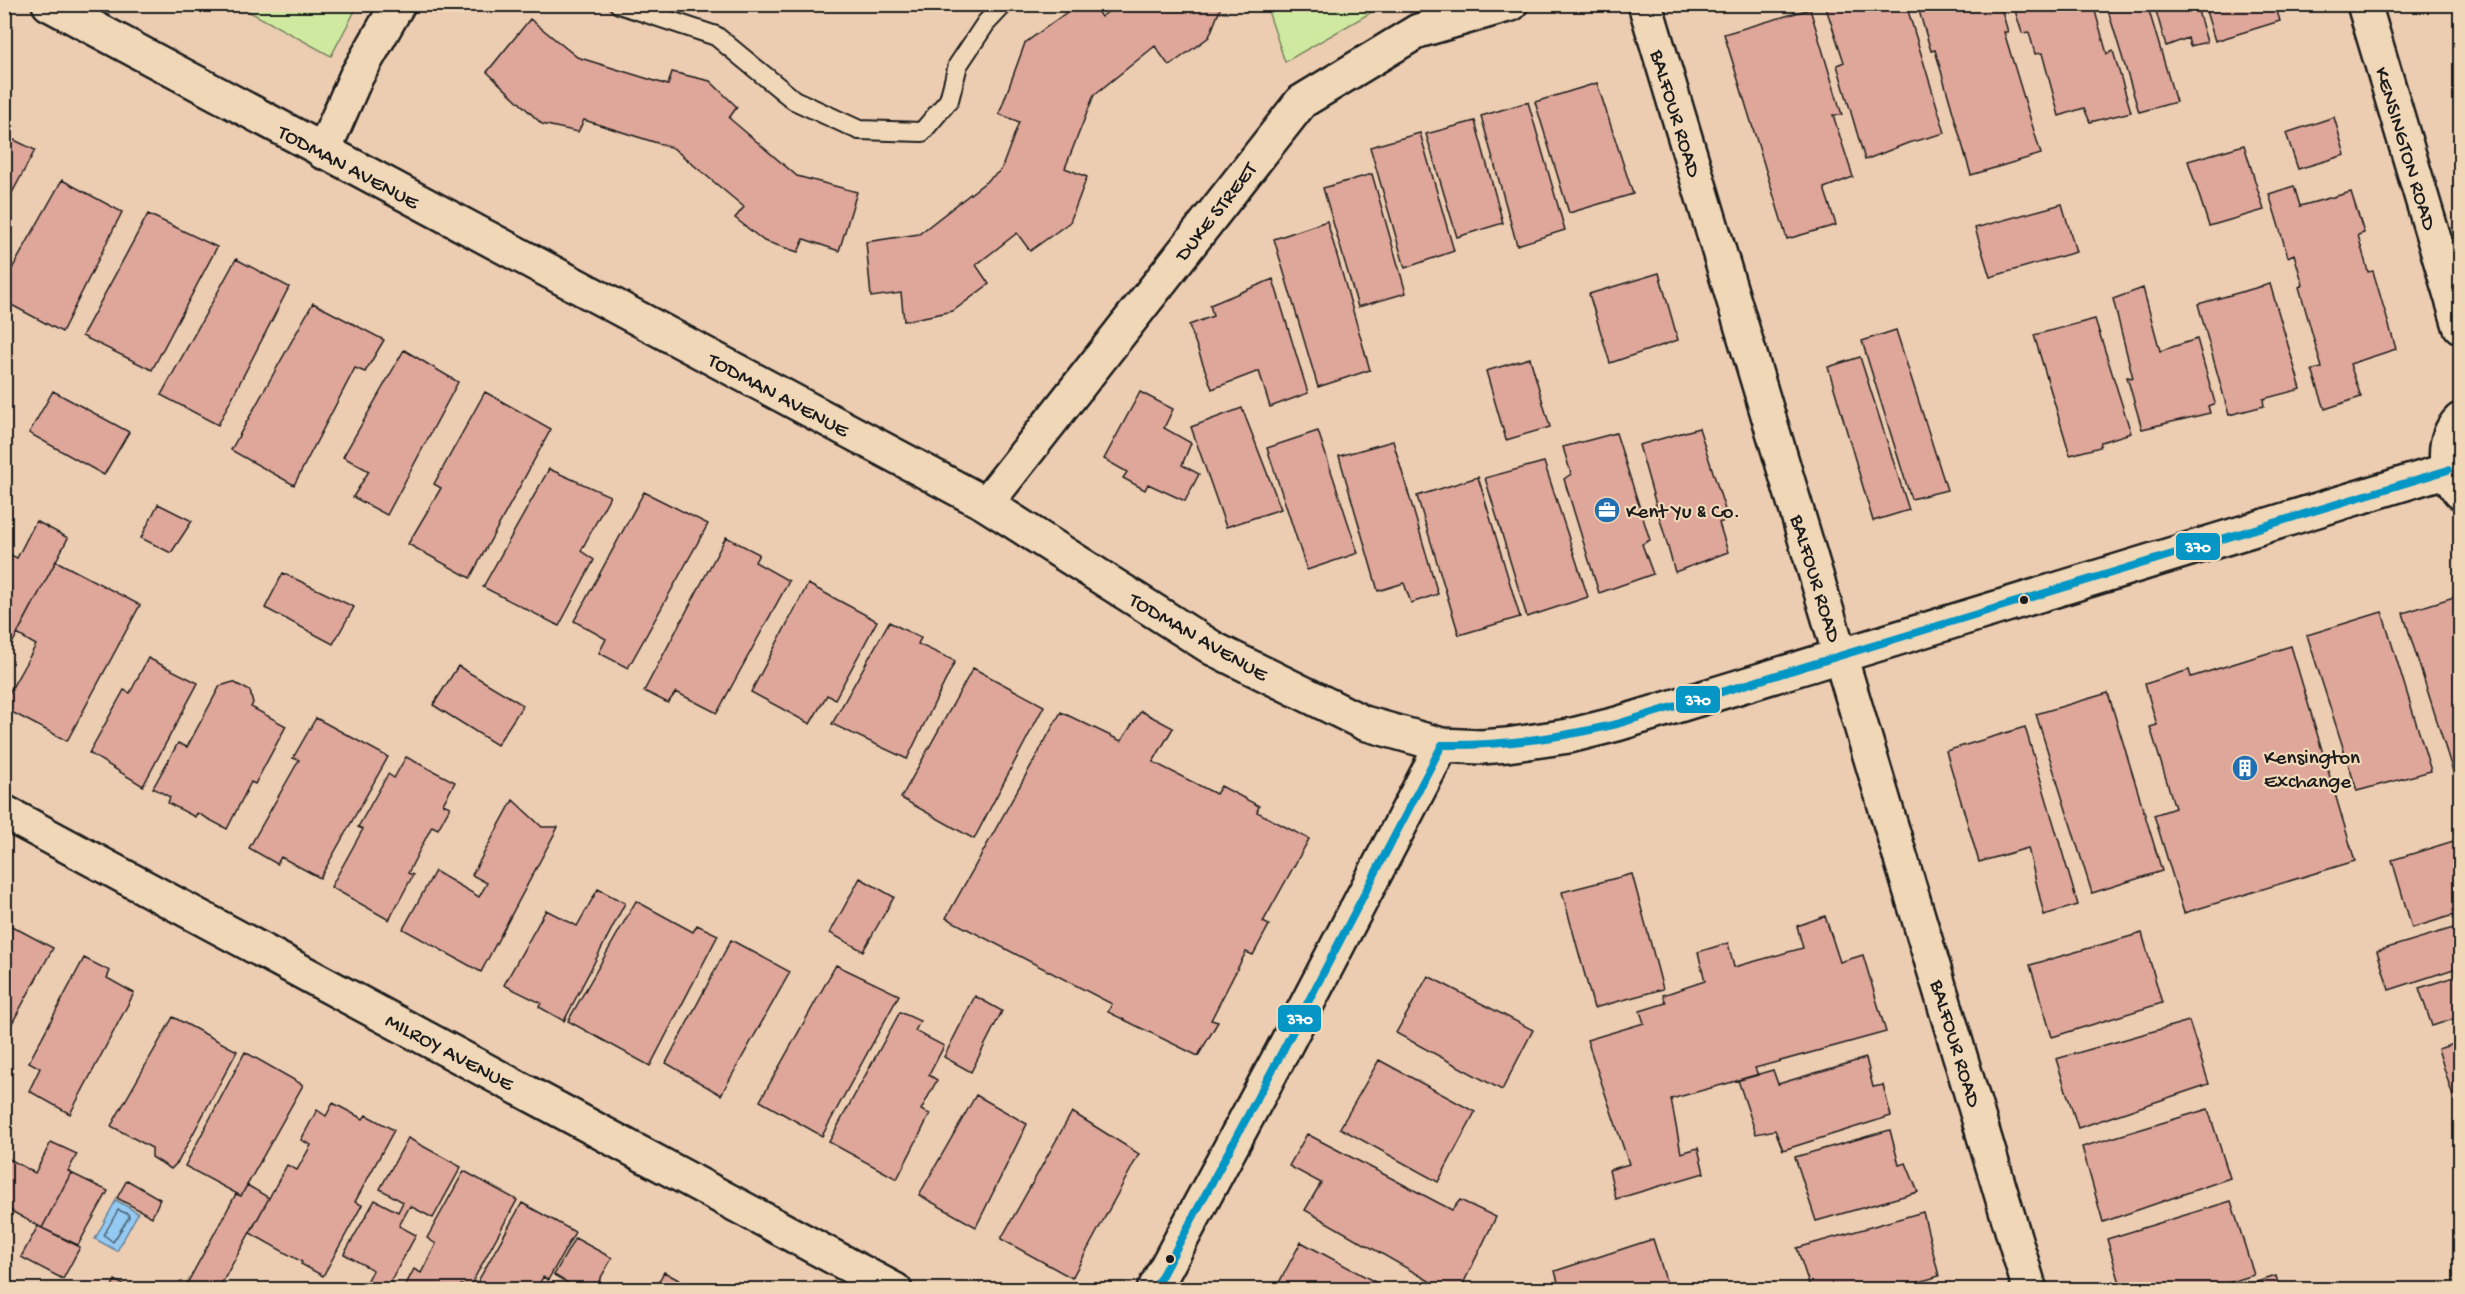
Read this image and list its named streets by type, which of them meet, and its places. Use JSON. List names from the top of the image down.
{
  "streets": {
    "street": [
      "BALFOUR ROAD",
      "KENSINGTON ROAD",
      "TODMAN AVENUE",
      "DUKE STREET",
      "MILROY AVENUE"
    ]
  },
  "crossings": [
    ["BALFOUR ROAD", "TODMAN AVENUE"],
    ["TODMAN AVENUE", "DUKE STREET"]
  ],
  "places": {
    "office": ["Kent Yu & Co."],
    "building": ["Kensington Exchange"]
  },
  "lines": ["transit line 370"]
}
